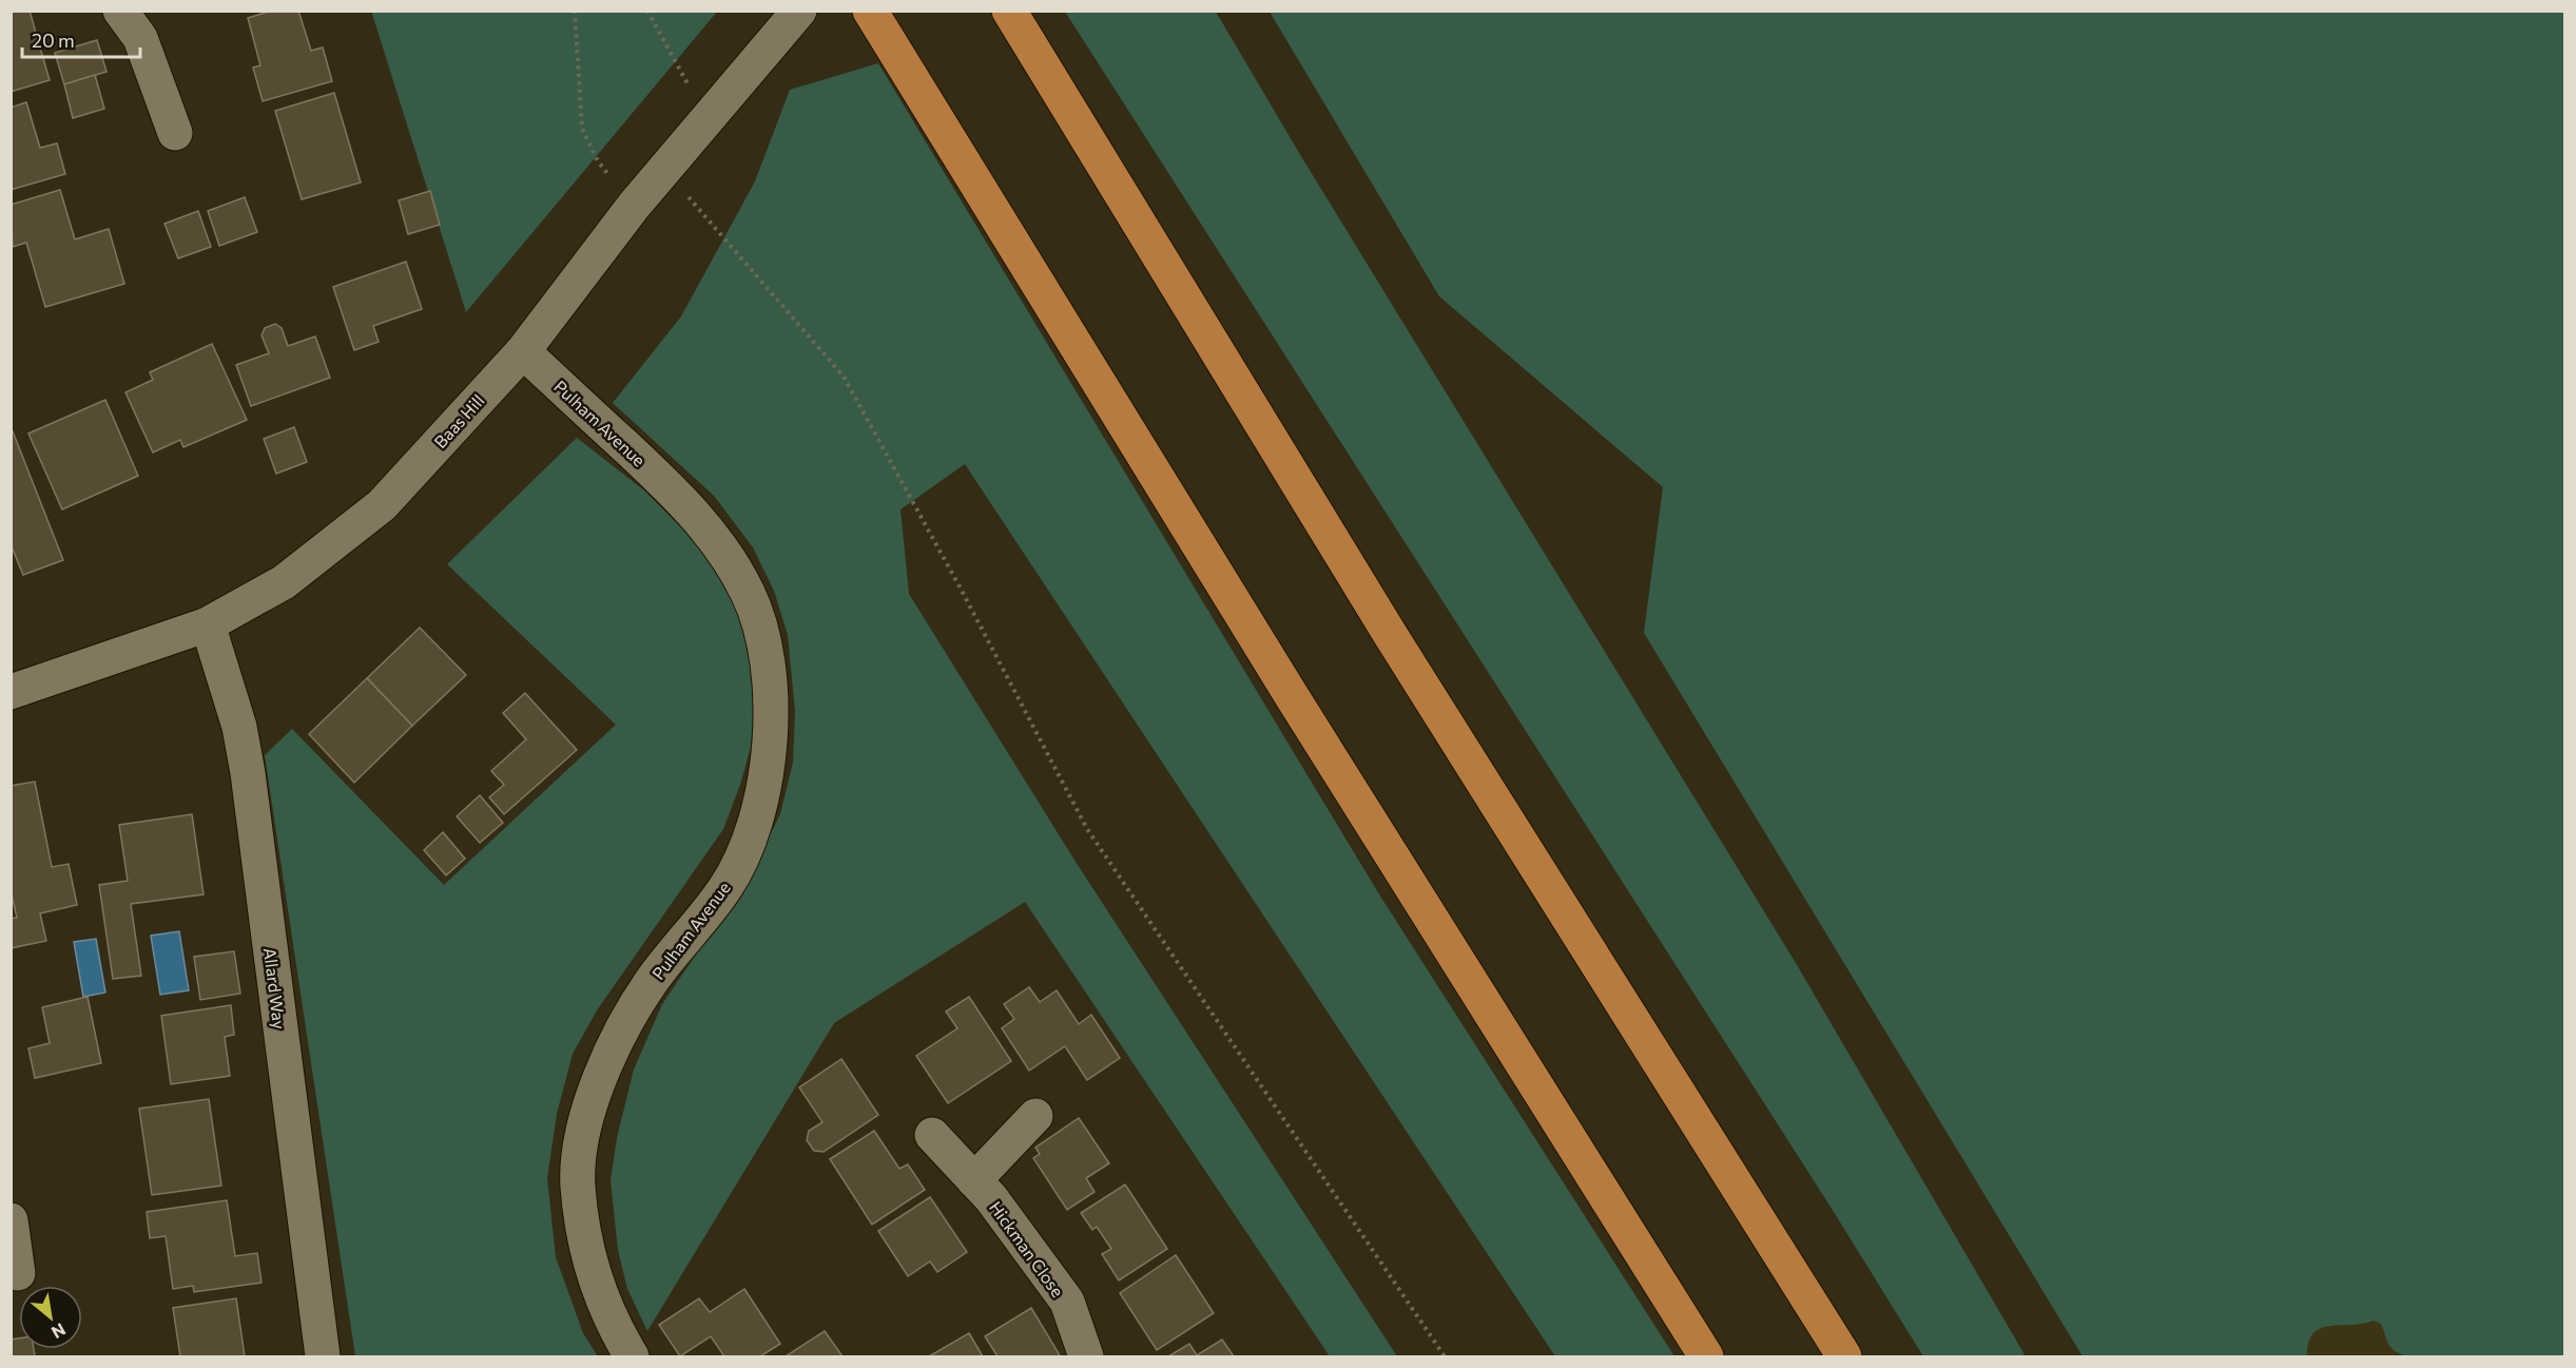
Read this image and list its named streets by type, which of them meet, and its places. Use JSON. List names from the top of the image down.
{
  "streets": {
    "street": [
      "Baas Hill",
      "Pulham Avenue",
      "Allard Way",
      "Hickman Close"
    ]
  },
  "crossings": [
    ["Baas Hill", "Pulham Avenue"],
    ["Baas Hill", "Allard Way"]
  ],
  "scale_bar": "20 m",
  "north": "bottom right"
}
